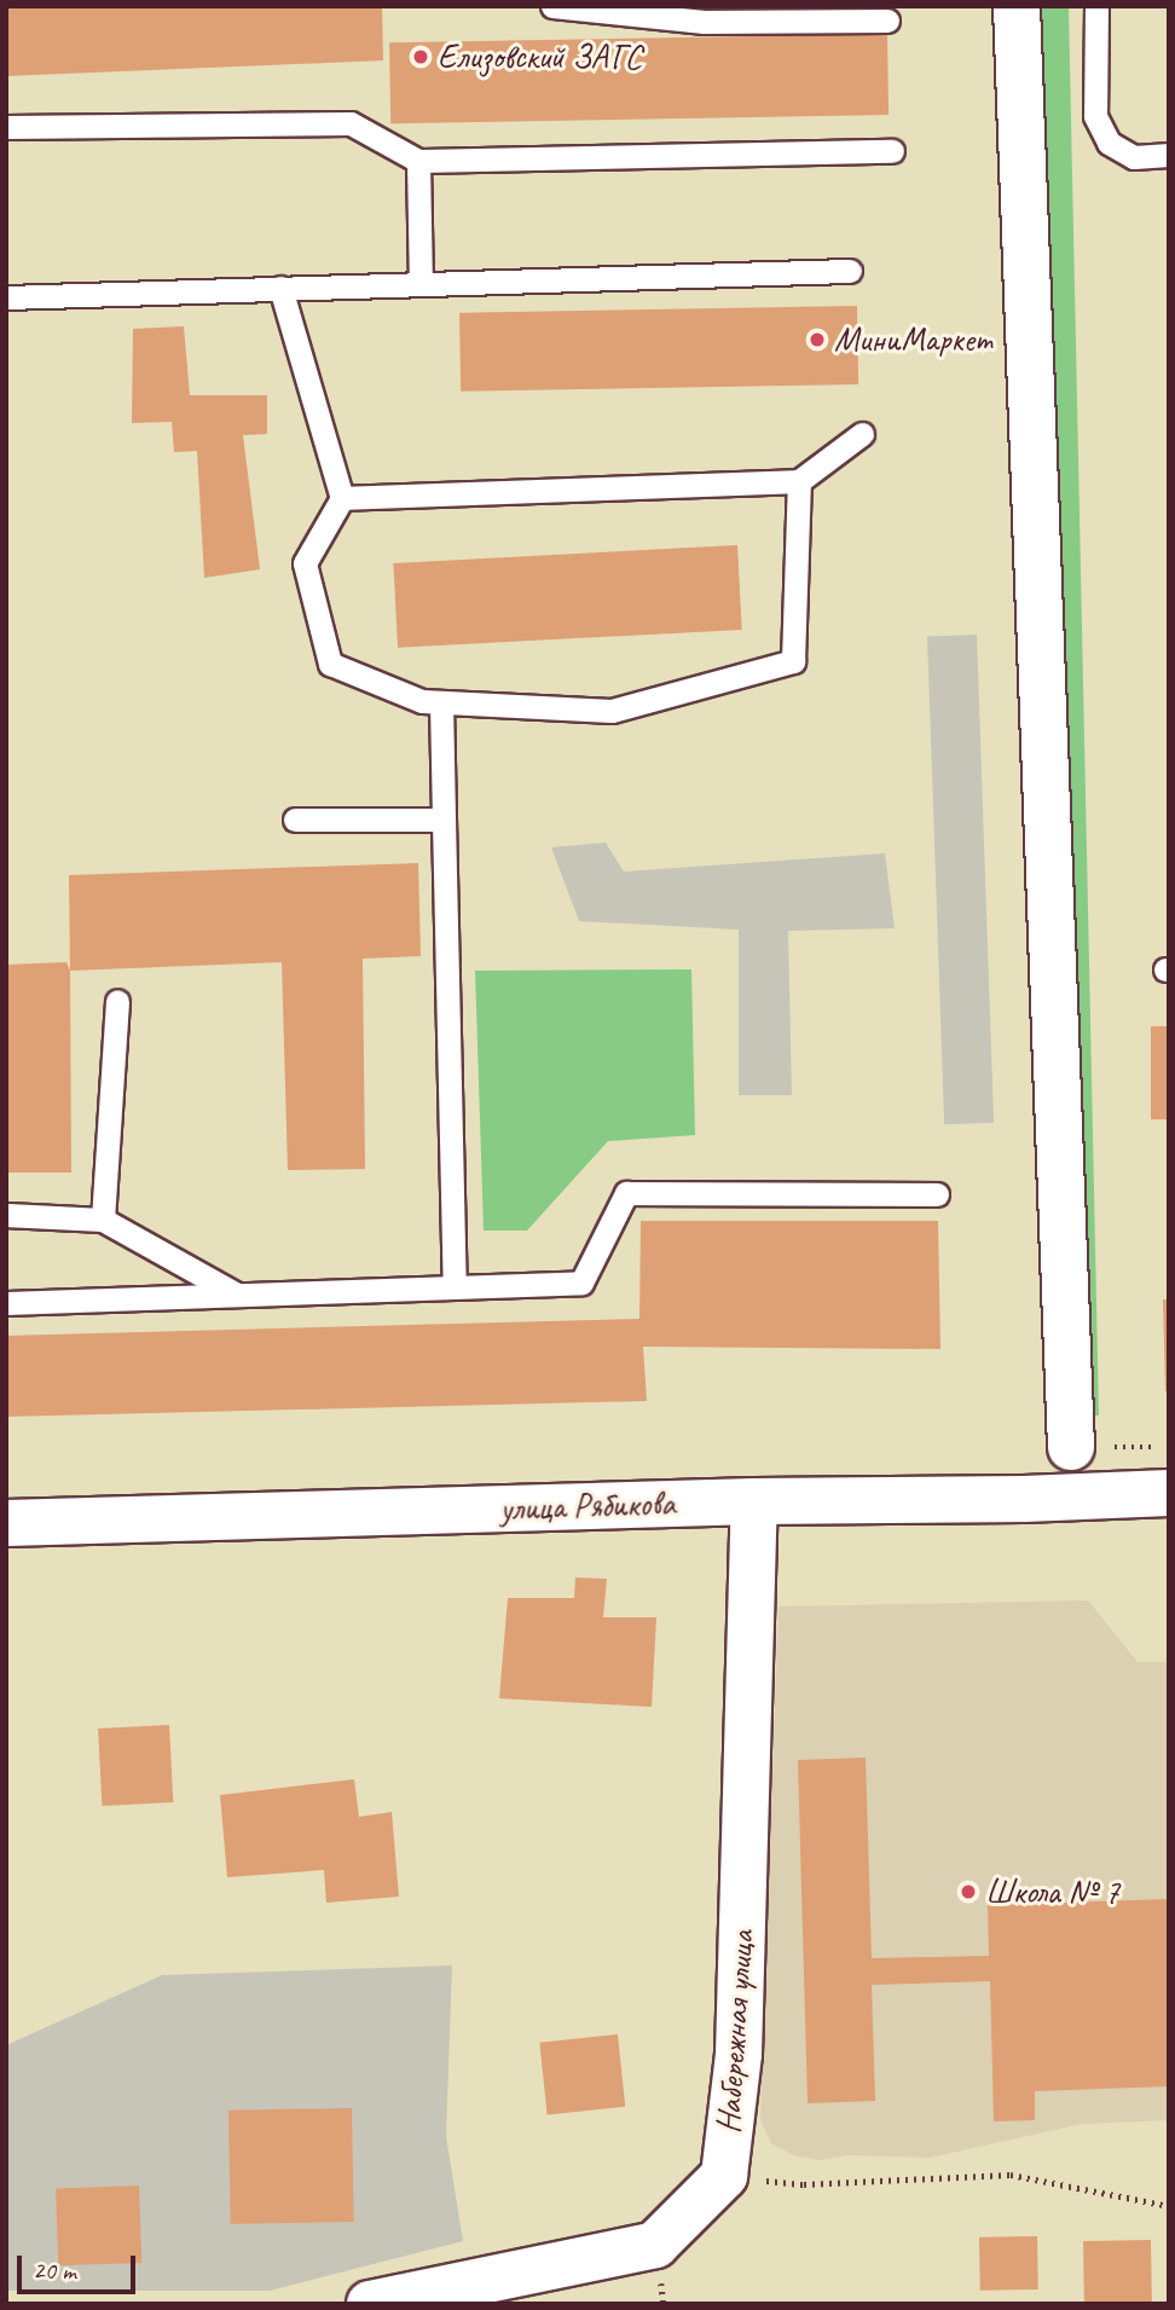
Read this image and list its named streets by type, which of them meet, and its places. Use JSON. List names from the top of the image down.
{
  "streets": {
    "street": ["улица Рябикова", "Набережная улица"]
  },
  "crossings": [
    ["улица Рябикова", "Набережная улица"]
  ],
  "places": ["Елизовский ЗАГС", "МиниМаркет", "Школа № 7"],
  "scale_bar": "20 m"
}
